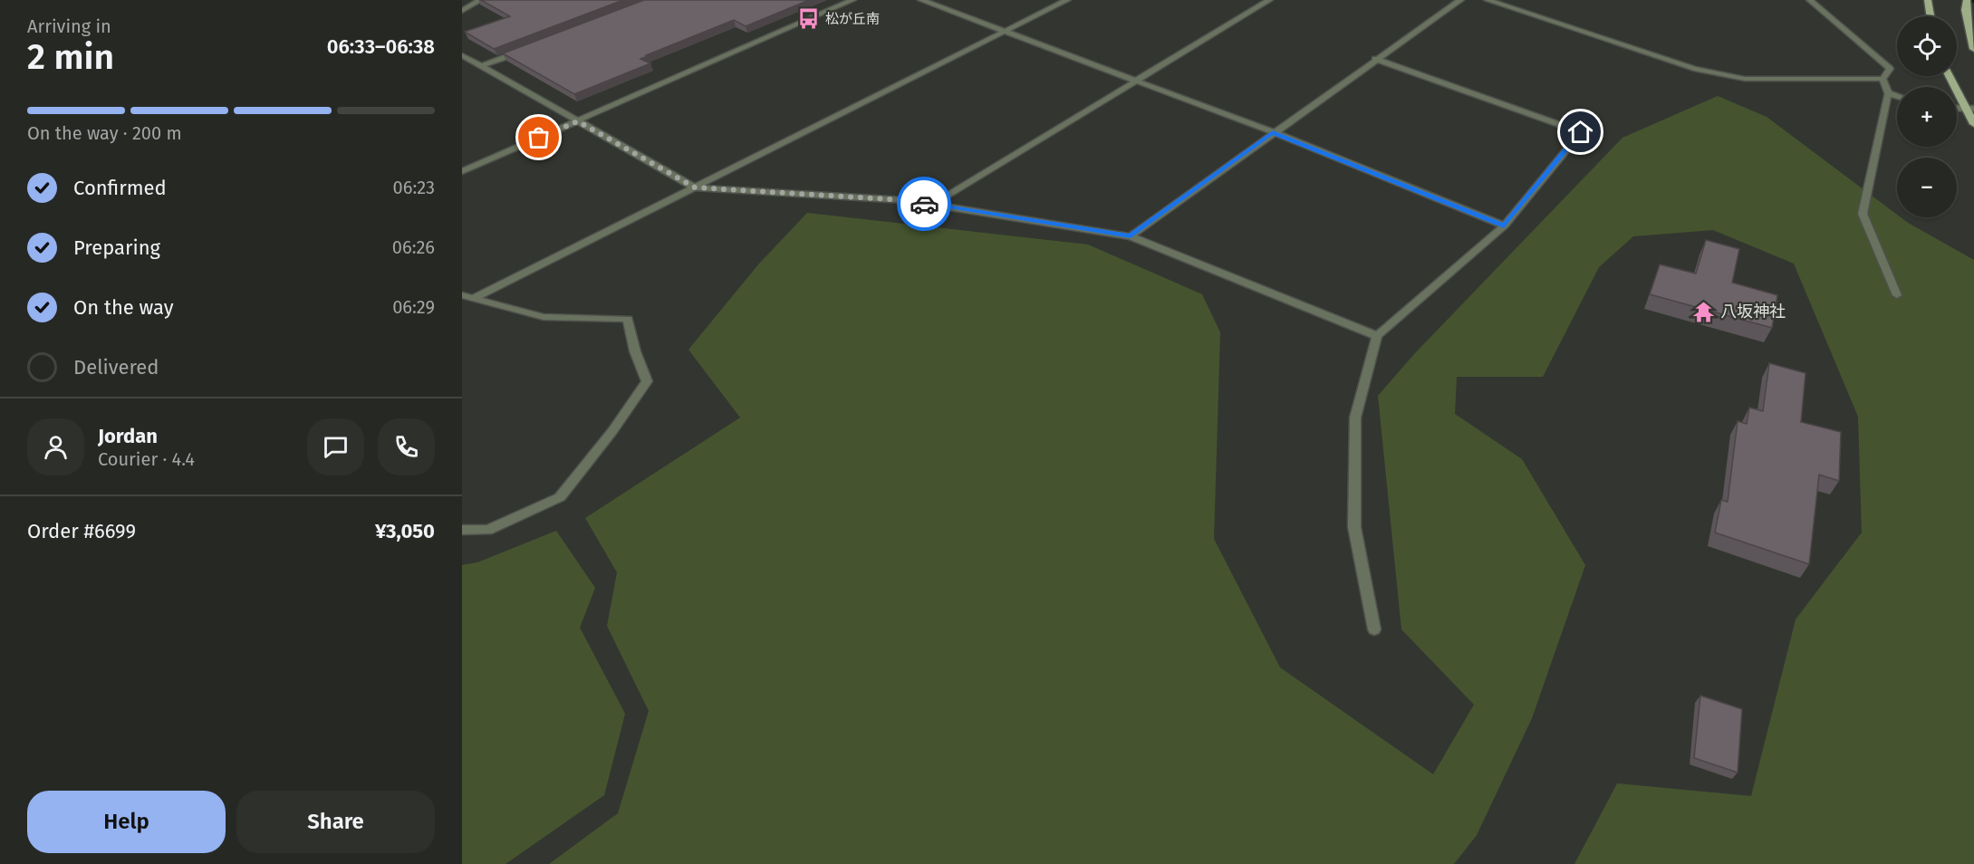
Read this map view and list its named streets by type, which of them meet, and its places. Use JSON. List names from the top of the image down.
{
  "places": {
    "bus stop": ["松が丘南"],
    "temple": ["八坂神社"]
  },
  "page": {
    "heading": ["2 min", "Arriving in", "06:33–06:38"],
    "panel": [
      "Jordan",
      "Courier · 4.4",
      "Order #6699",
      "¥3,050"
    ],
    "map_buttons": ["+", "−"],
    "bar": "On the way · 200 m",
    "list": [
      ["Confirmed", "06:23"],
      ["Preparing", "06:26"],
      ["On the way", "06:29"],
      "Delivered"
    ],
    "buttons": ["Help", "Share"]
  }
}
